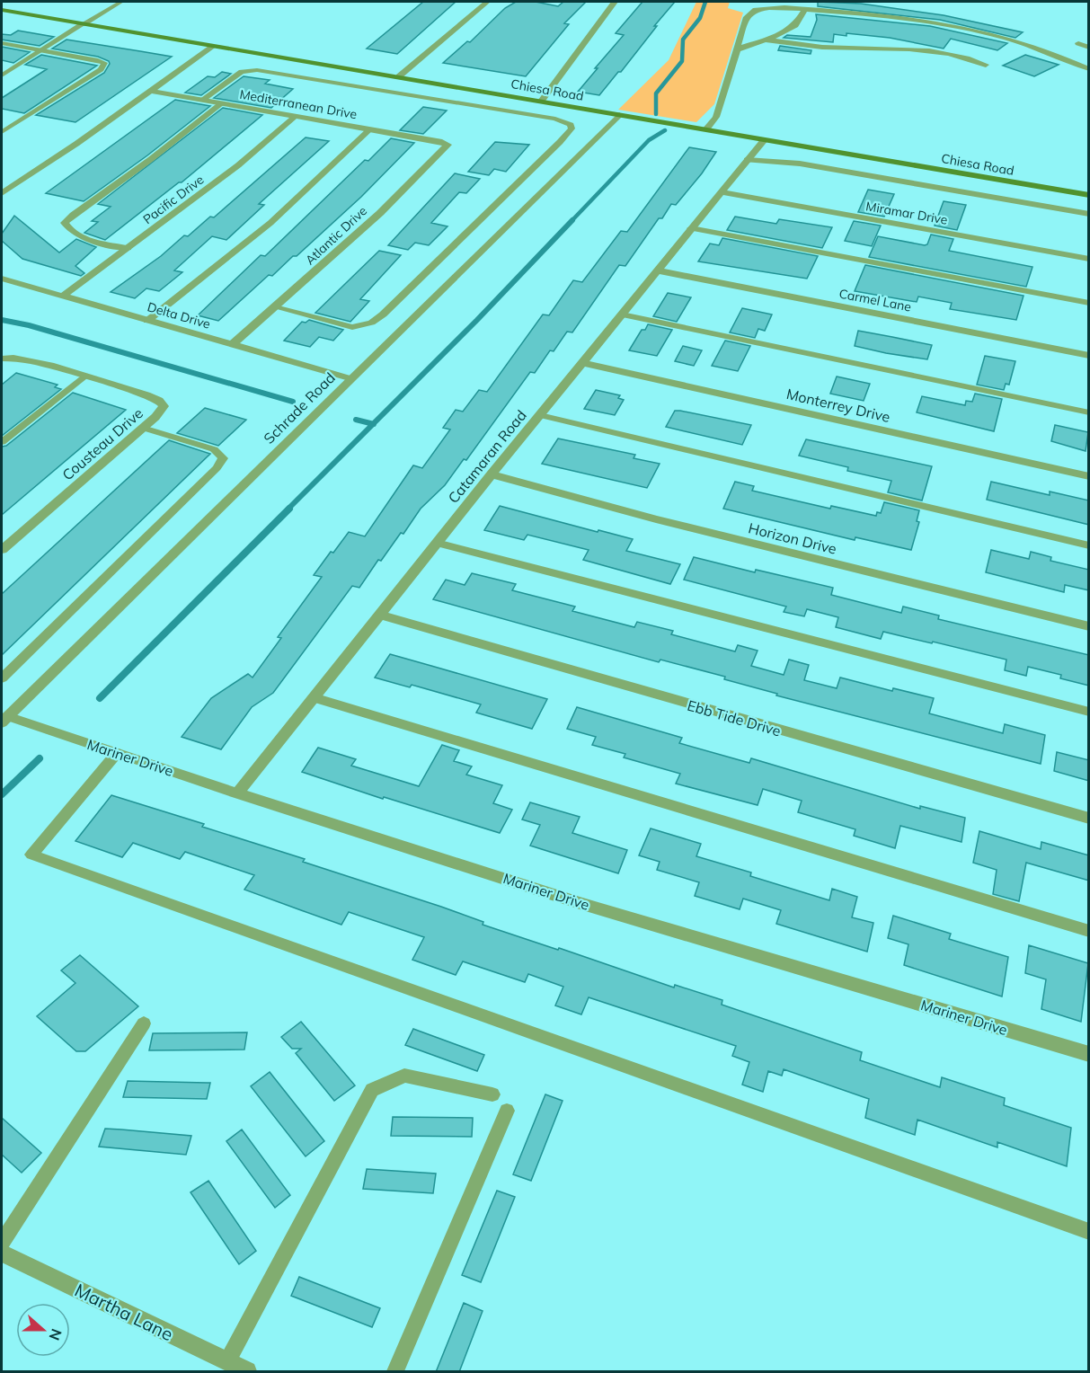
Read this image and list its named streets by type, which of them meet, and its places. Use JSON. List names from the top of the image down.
{
  "streets": {
    "main road": ["Chiesa Road"],
    "street": [
      "Mediterranean Drive",
      "Pacific Drive",
      "Miramar Drive",
      "Atlantic Drive",
      "Carmel Lane",
      "Delta Drive",
      "Monterrey Drive",
      "Schrade Road",
      "Cousteau Drive",
      "Catamaran Road",
      "Horizon Drive",
      "Ebb Tide Drive",
      "Mariner Drive",
      "Martha Lane"
    ]
  },
  "crossings": [
    ["Chiesa Road", "Schrade Road"],
    ["Chiesa Road", "Catamaran Road"],
    ["Mediterranean Drive", "Pacific Drive"],
    ["Mediterranean Drive", "Atlantic Drive"],
    ["Pacific Drive", "Delta Drive"],
    ["Miramar Drive", "Catamaran Road"],
    ["Atlantic Drive", "Delta Drive"],
    ["Carmel Lane", "Catamaran Road"],
    ["Delta Drive", "Schrade Road"],
    ["Monterrey Drive", "Catamaran Road"],
    ["Schrade Road", "Mariner Drive"],
    ["Catamaran Road", "Horizon Drive"],
    ["Catamaran Road", "Ebb Tide Drive"],
    ["Catamaran Road", "Mariner Drive"]
  ],
  "north": "right"
}
